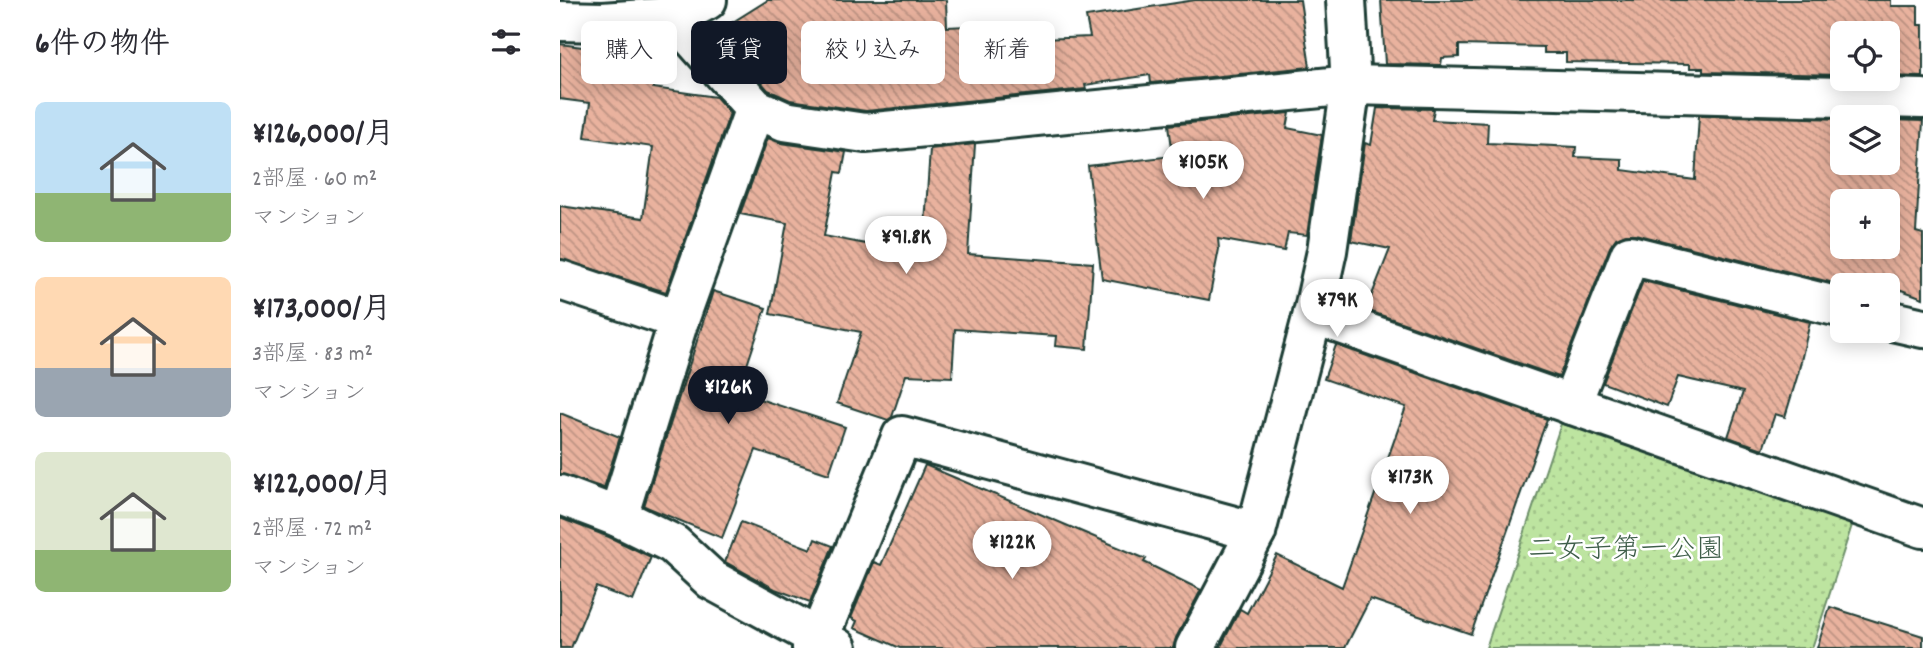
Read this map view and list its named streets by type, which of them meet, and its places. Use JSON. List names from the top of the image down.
{
  "parks": ["二女子第一公園"],
  "page": {
    "heading": "6件の物件",
    "map_buttons": ["+", "−"],
    "chip": [
      "購入",
      "賃貸",
      "絞り込み",
      "新着"
    ],
    "list": [
      {
        "name": "¥126,000/月",
        "note": "2部屋 · 60 m² · マンション"
      },
      {
        "name": "¥173,000/月",
        "note": "3部屋 · 83 m² · マンション"
      },
      {
        "name": "¥122,000/月",
        "note": "2部屋 · 72 m² · マンション"
      }
    ],
    "price": [
      "¥105K",
      "¥91.8K",
      "¥79K",
      "¥126K",
      "¥173K",
      "¥122K"
    ]
  }
}
